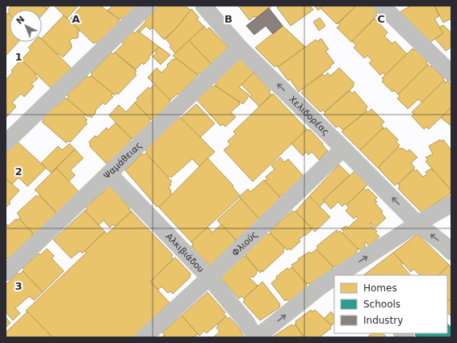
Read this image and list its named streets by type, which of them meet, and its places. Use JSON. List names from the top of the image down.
{
  "streets": {
    "street": [
      "Χελιδορέας",
      "Ψαμάθειας",
      "Φλιούς",
      "Αλκιβιάδου"
    ]
  },
  "crossings": [
    ["Χελιδορέας", "Ψαμάθειας"],
    ["Χελιδορέας", "Φλιούς"],
    ["Ψαμάθειας", "Αλκιβιάδου"],
    ["Φλιούς", "Αλκιβιάδου"]
  ],
  "legend": ["Homes", "Schools", "Industry"],
  "north": "top left",
  "grid": {
    "columns": ["A", "B", "C"],
    "rows": ["1", "2", "3"]
  }
}
